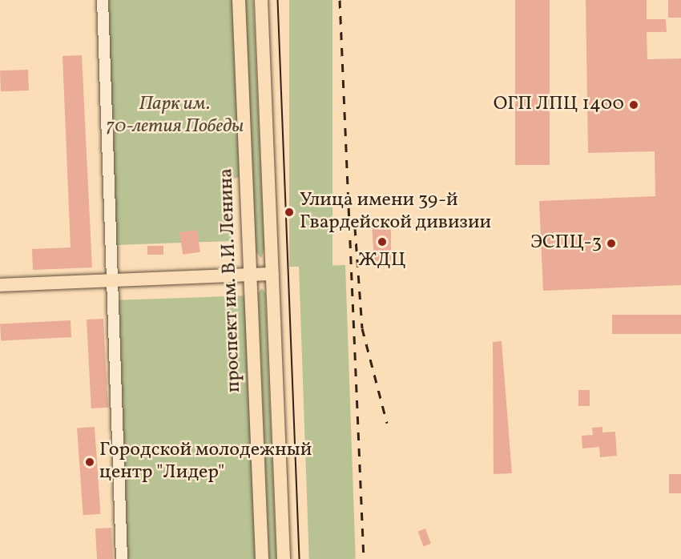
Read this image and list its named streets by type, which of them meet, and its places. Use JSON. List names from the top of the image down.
{
  "streets": {
    "main road": ["проспект им. В.И. Ленина"]
  },
  "parks": ["Парк им. 70-летия Победы"],
  "places": [
    "ОГП ЛПЦ 1400",
    "Улица имени 39-й Гвардейской дивизии",
    "ЖДЦ",
    "ЭСПЦ-3",
    "Городской молодежный центр \"Лидер\""
  ]
}
